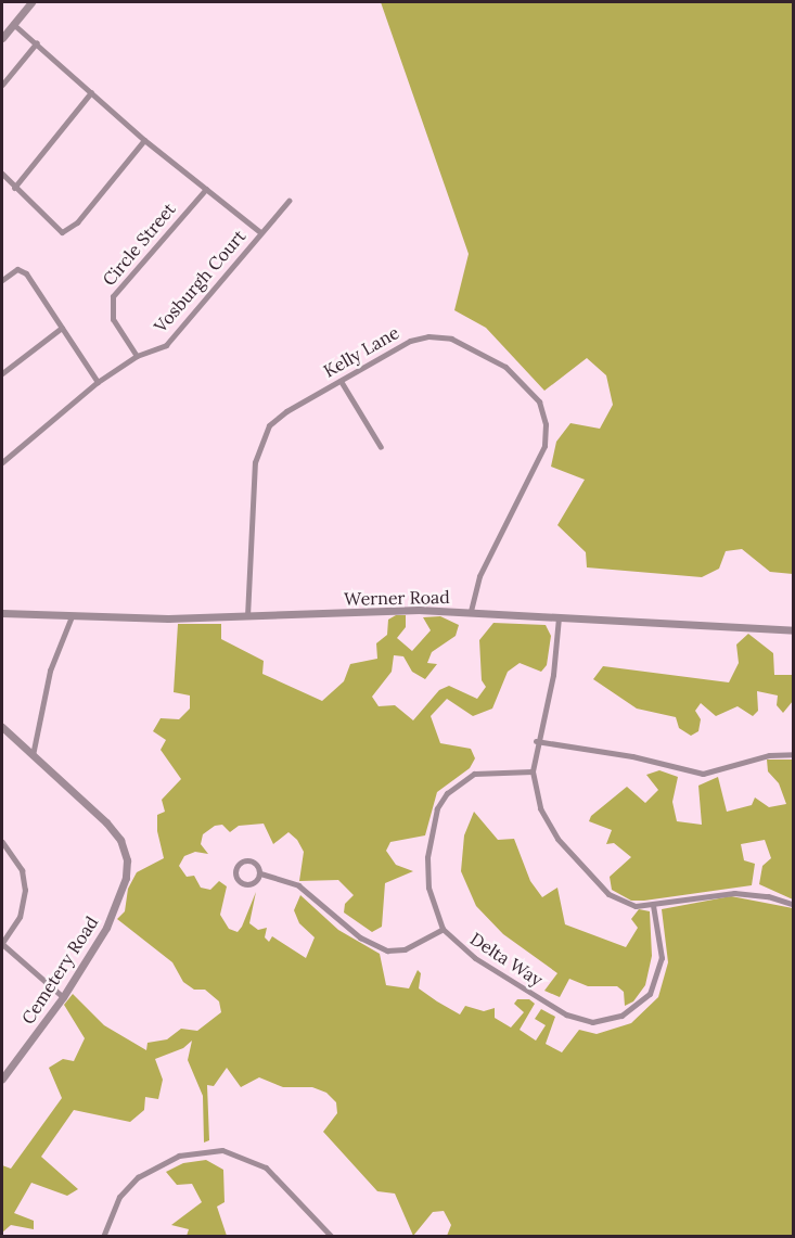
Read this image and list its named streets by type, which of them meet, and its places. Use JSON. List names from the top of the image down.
{
  "streets": {
    "street": [
      "Circle Street",
      "Vosburgh Court",
      "Kelly Lane",
      "Werner Road",
      "Delta Way",
      "Cemetery Road"
    ]
  },
  "crossings": [
    ["Circle Street", "Vosburgh Court"],
    ["Kelly Lane", "Werner Road"]
  ]
}
